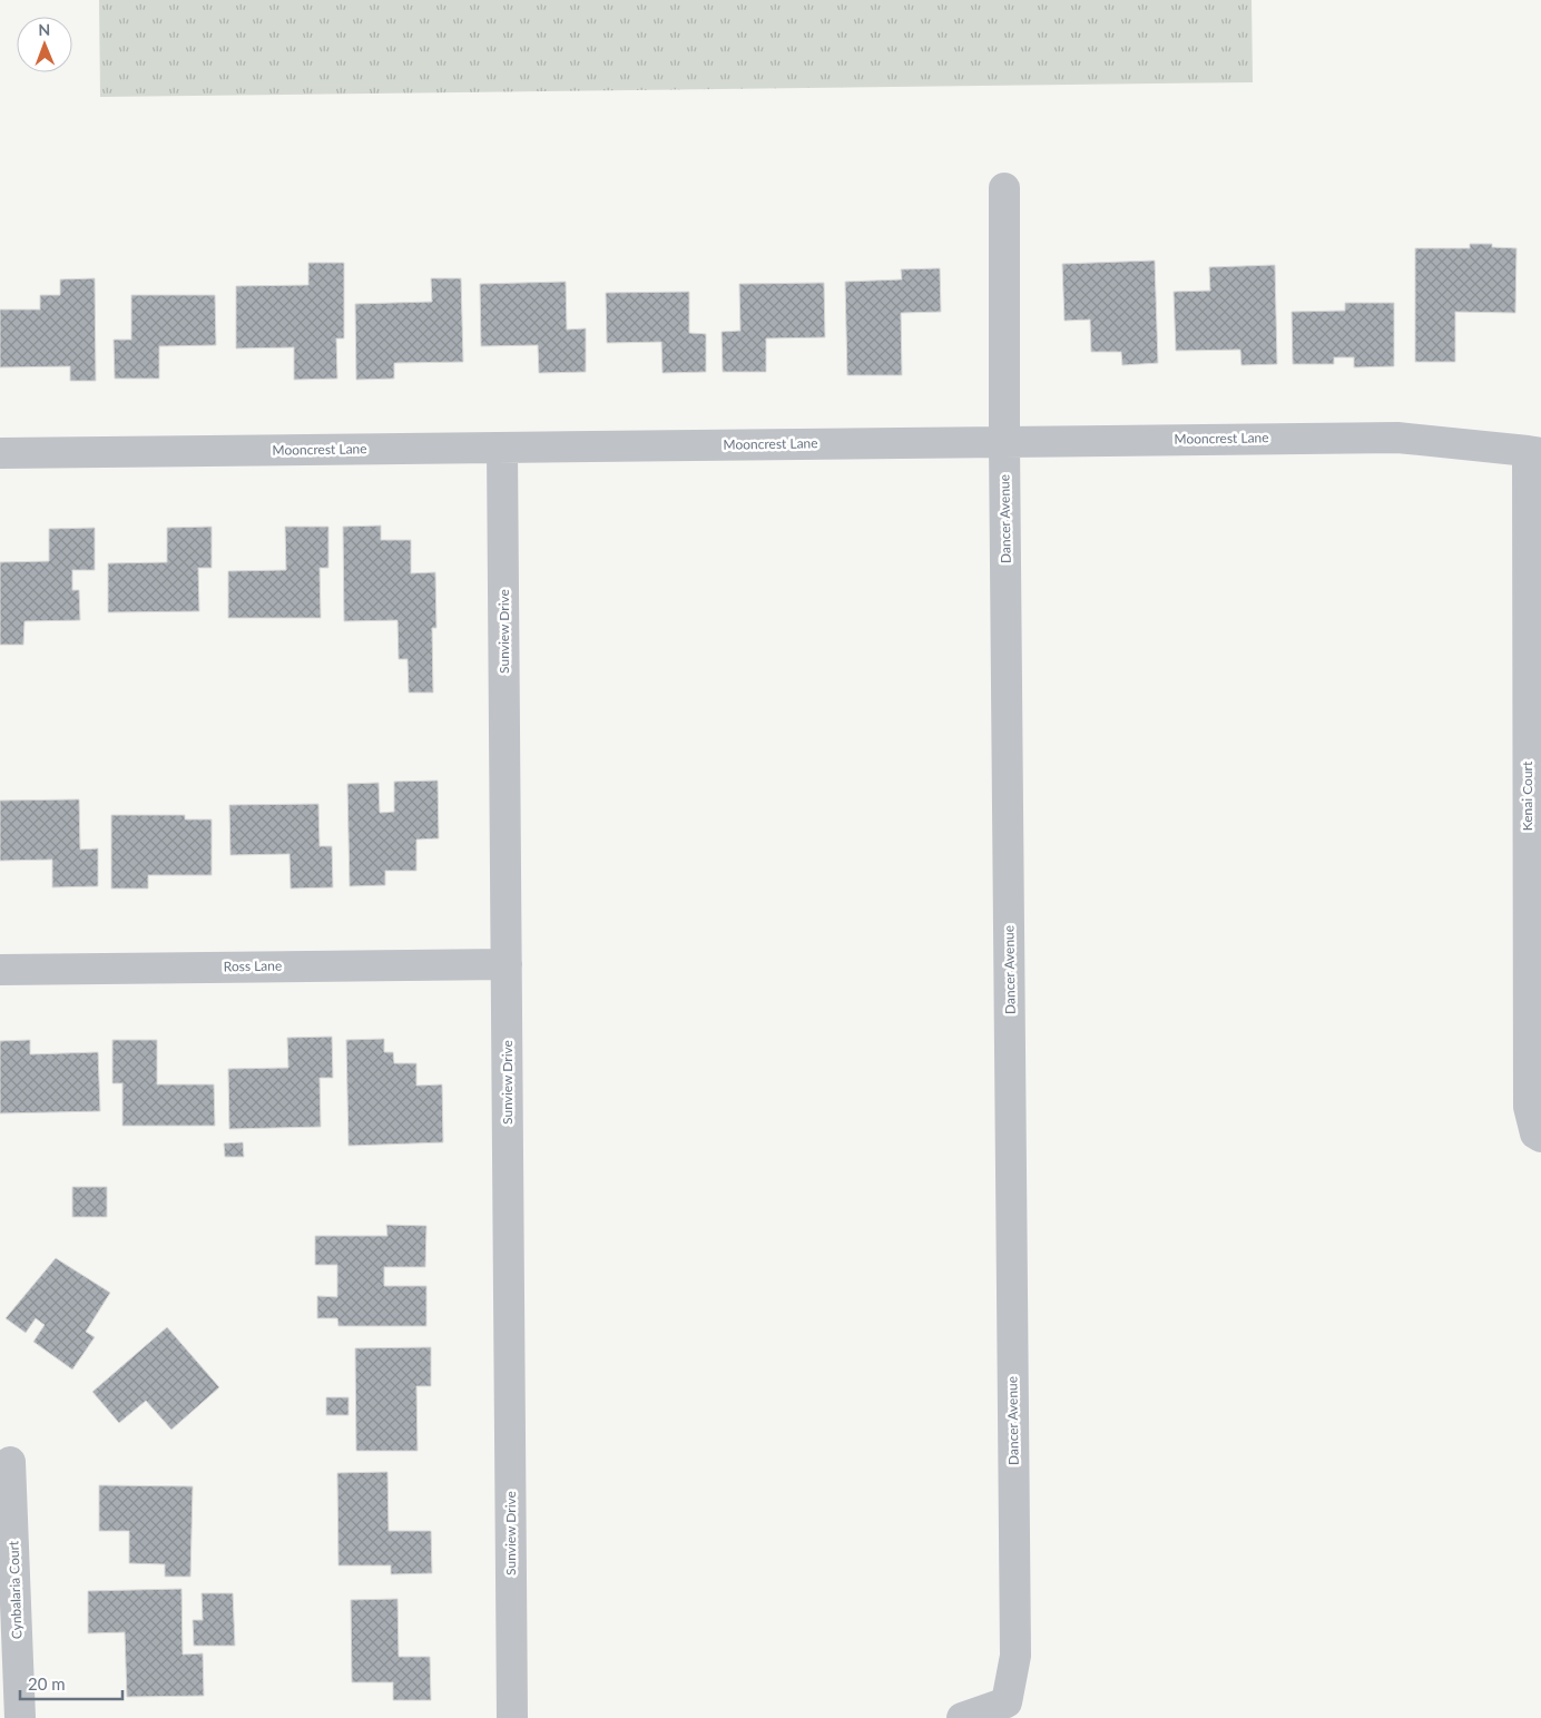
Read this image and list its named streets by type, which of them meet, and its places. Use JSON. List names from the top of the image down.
{
  "streets": {
    "street": [
      "Mooncrest Lane",
      "Dancer Avenue",
      "Sunview Drive",
      "Kenai Court",
      "Ross Lane",
      "Cynbalaria Court"
    ]
  },
  "crossings": [
    ["Mooncrest Lane", "Dancer Avenue"],
    ["Mooncrest Lane", "Sunview Drive"],
    ["Mooncrest Lane", "Kenai Court"],
    ["Sunview Drive", "Ross Lane"]
  ],
  "scale_bar": "20 m",
  "north": "top"
}
